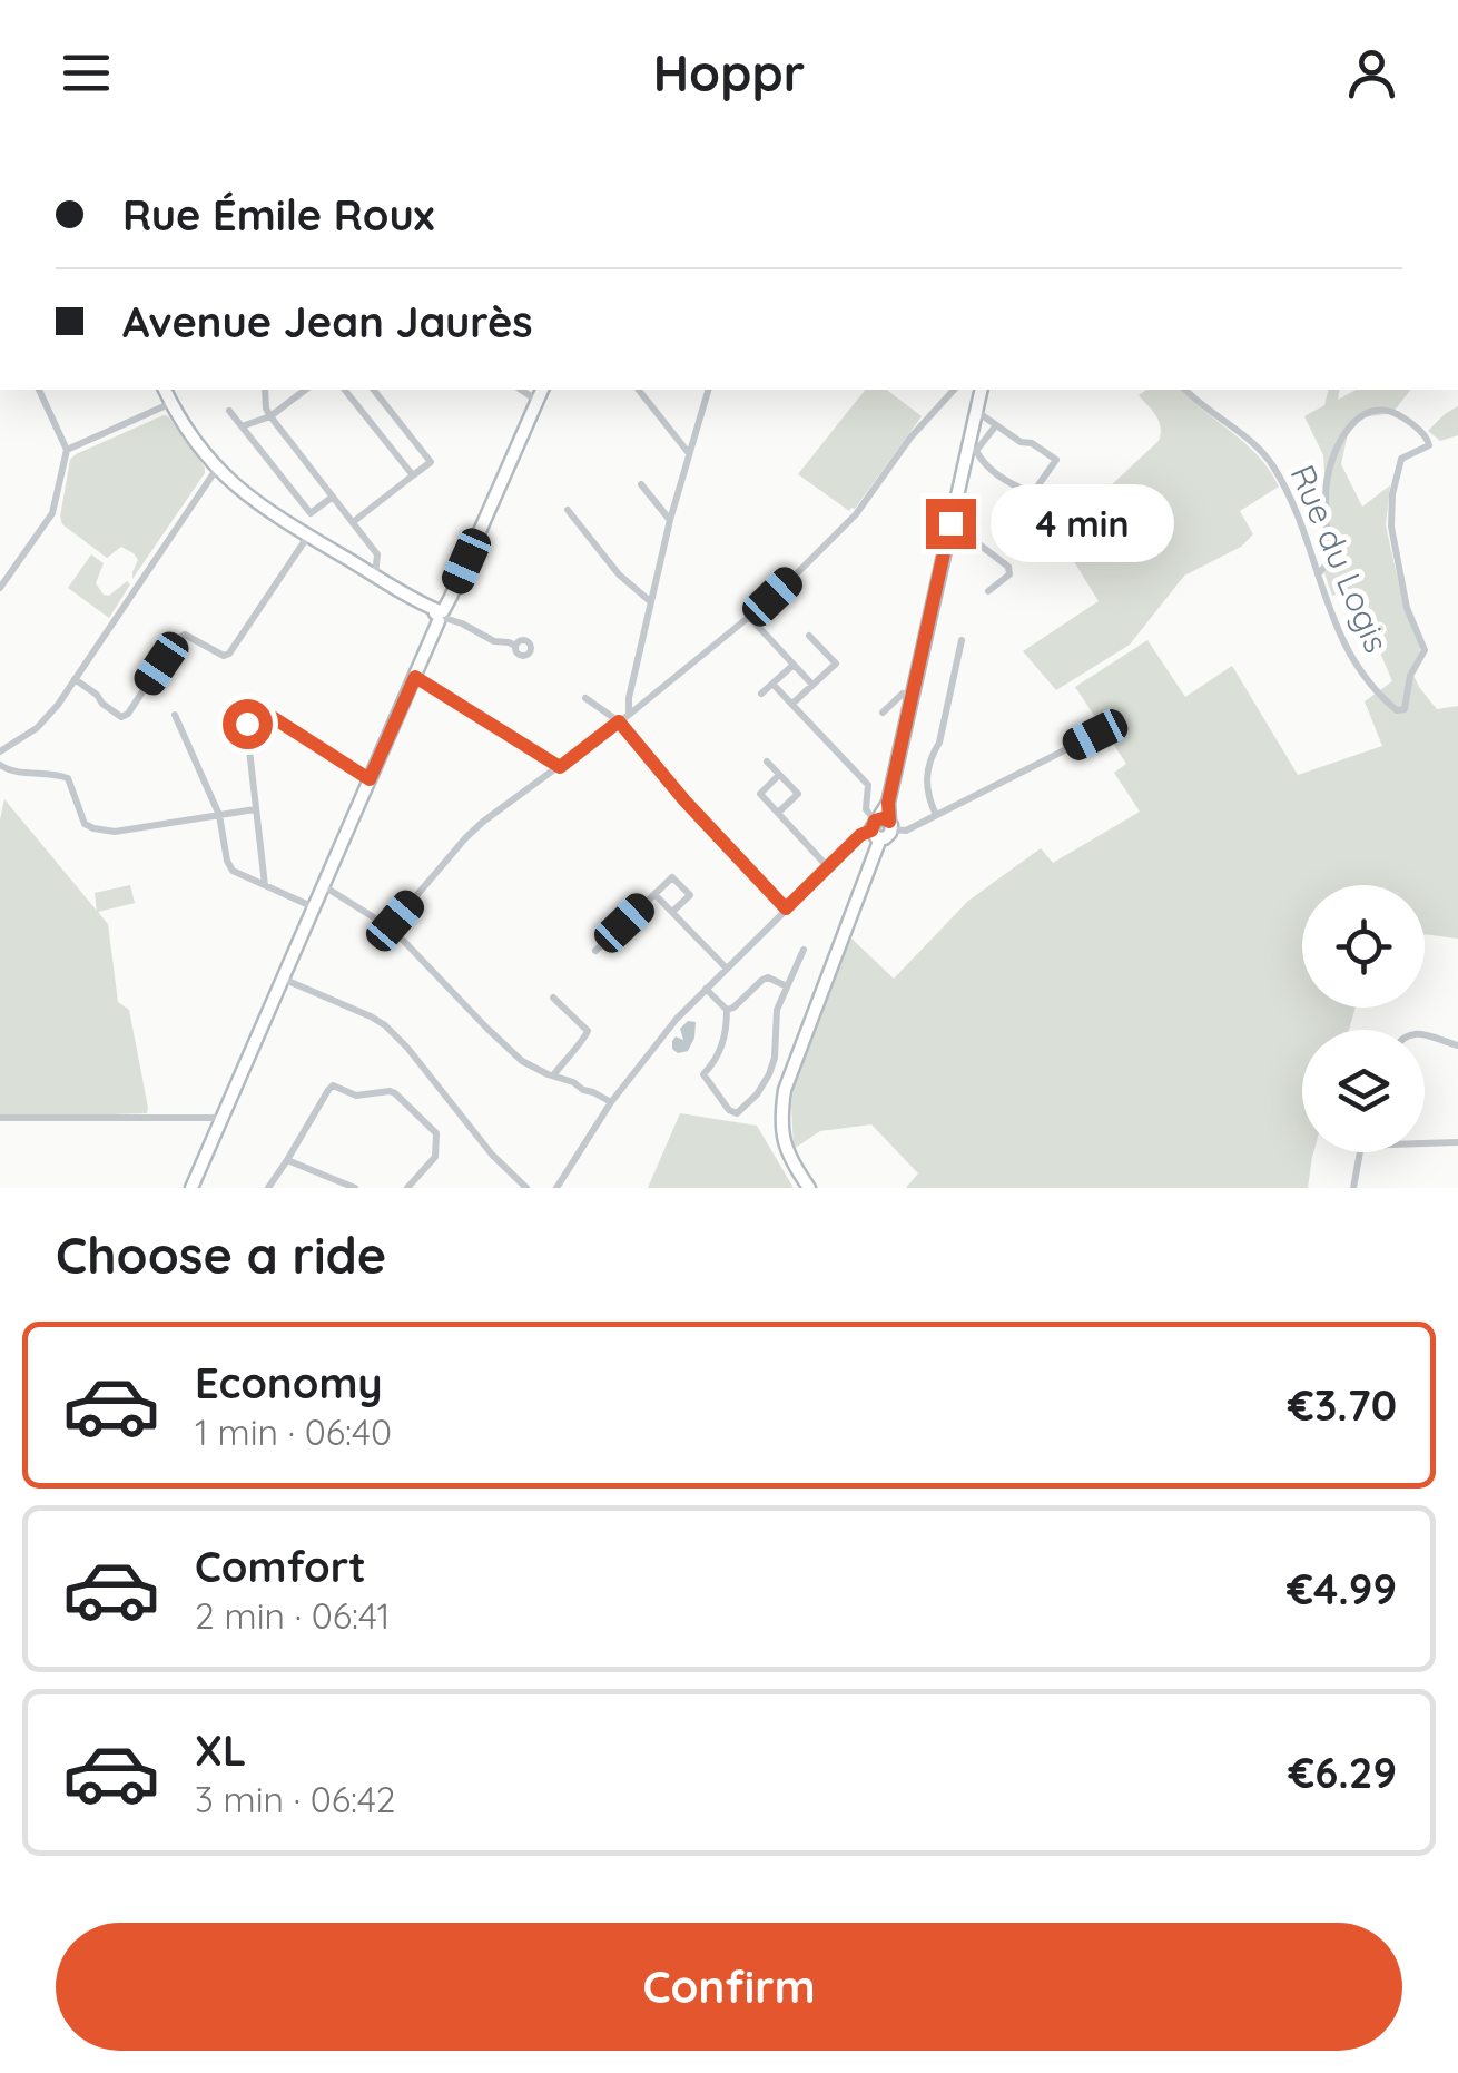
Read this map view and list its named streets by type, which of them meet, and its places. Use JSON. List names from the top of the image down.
{
  "streets": {
    "street": ["Rue du Logis"]
  },
  "page": {
    "header": "Hoppr",
    "banner": ["Rue Émile Roux", "Avenue Jean Jaurès"],
    "bubble": "4 min",
    "heading": "Choose a ride",
    "list": [
      {
        "name": "Economy",
        "note": "1 min · 06:40",
        "value": "€3.70"
      },
      {
        "name": "Comfort",
        "note": "2 min · 06:41",
        "value": "€4.99"
      },
      {
        "name": "XL",
        "note": "3 min · 06:42",
        "value": "€6.29"
      }
    ],
    "buttons": "Confirm"
  }
}
